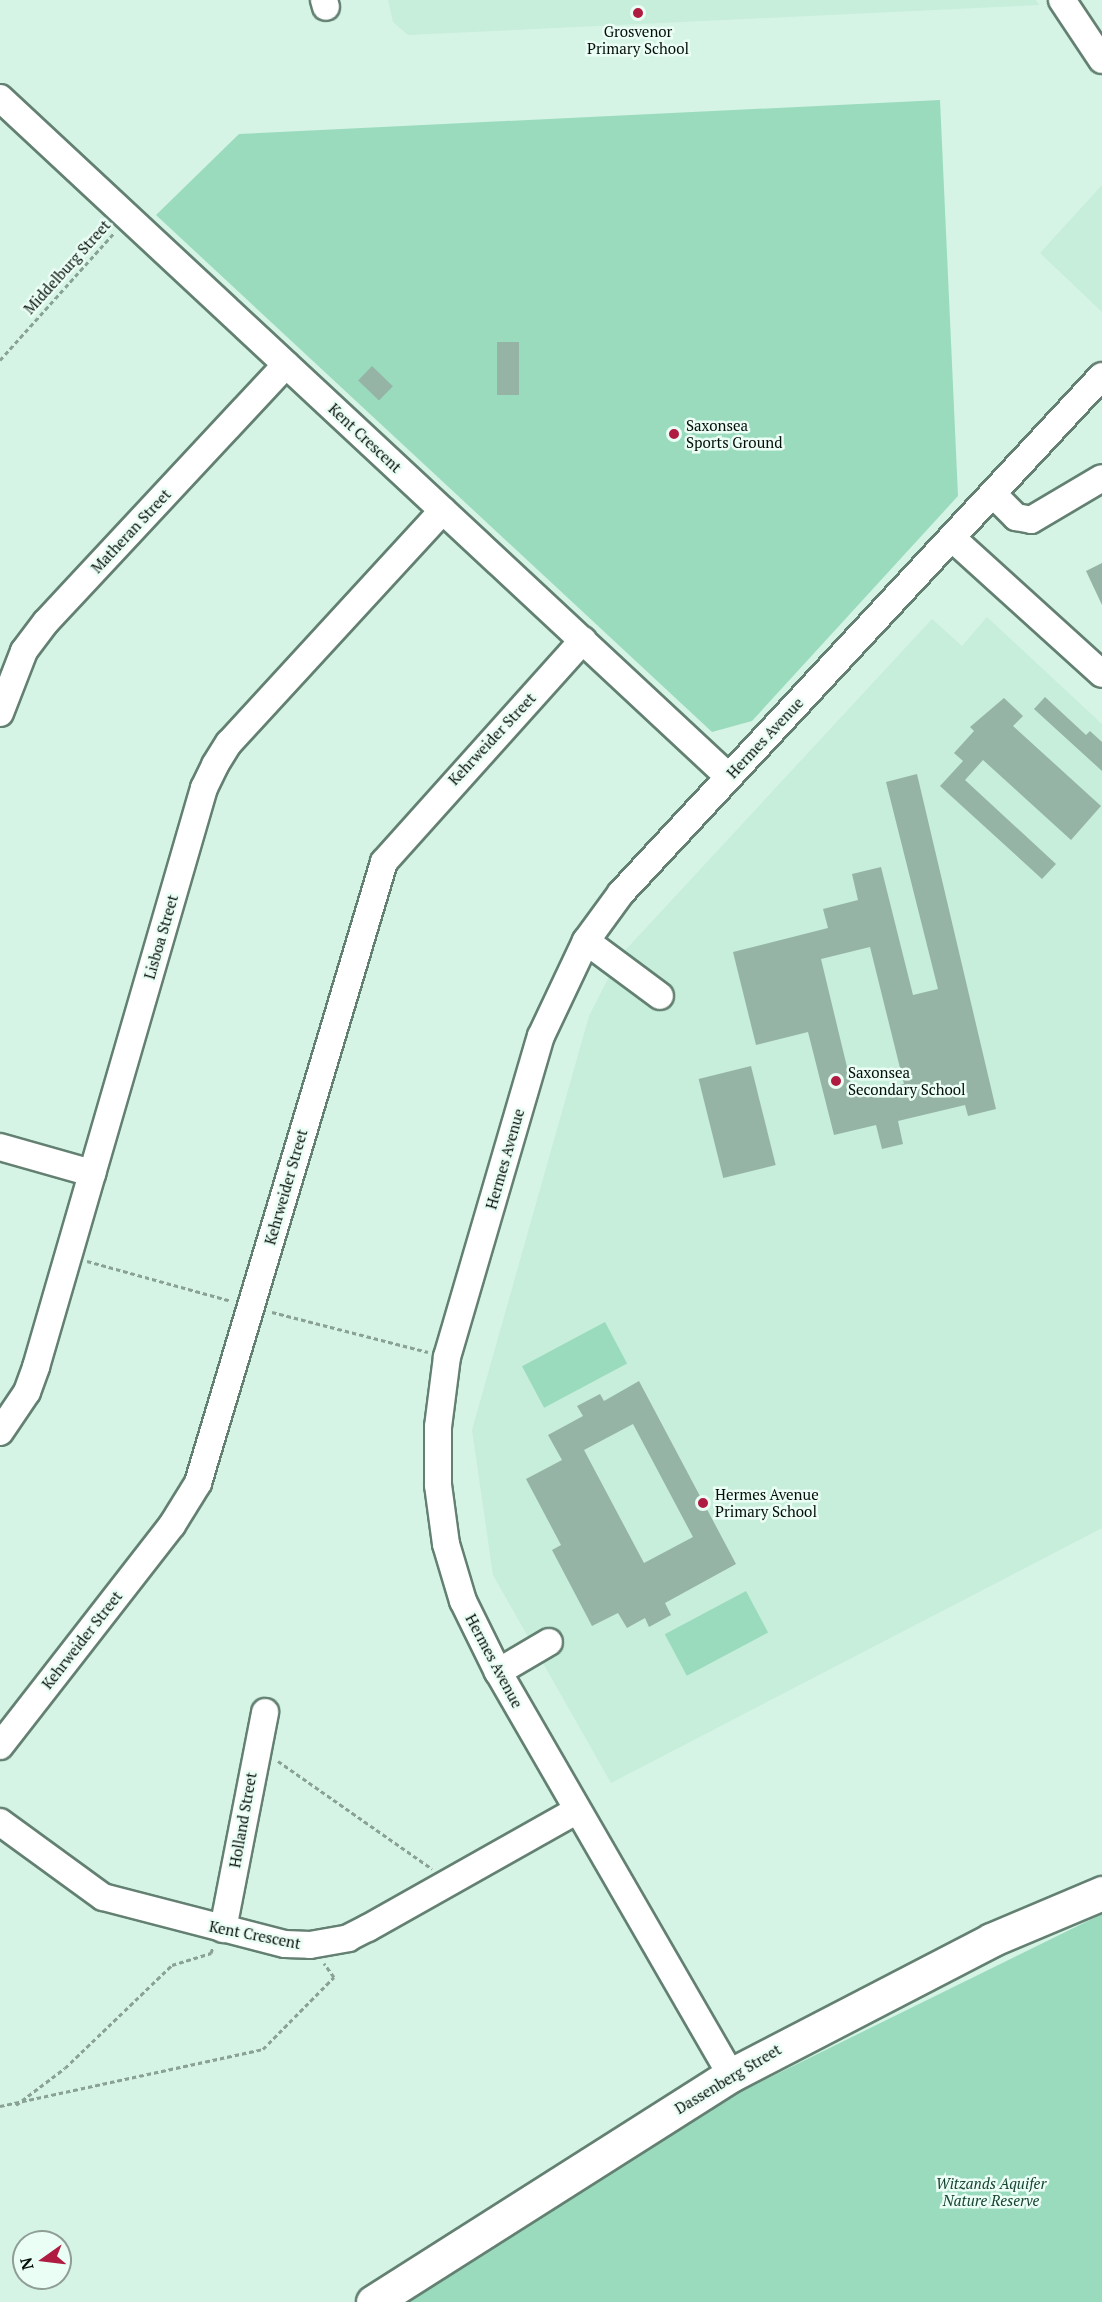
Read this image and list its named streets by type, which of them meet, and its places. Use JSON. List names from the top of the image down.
{
  "streets": {
    "main road": ["Dassenberg Street"],
    "street": [
      "Kent Crescent",
      "Matheran Street",
      "Hermes Avenue",
      "Kehrweider Street",
      "Lisboa Street",
      "Holland Street"
    ],
    "path": ["Middelburg Street"]
  },
  "crossings": [
    ["Middelburg Street", "Kent Crescent"],
    ["Kent Crescent", "Matheran Street"],
    ["Kent Crescent", "Hermes Avenue"],
    ["Kent Crescent", "Kehrweider Street"],
    ["Kent Crescent", "Lisboa Street"],
    ["Kent Crescent", "Holland Street"],
    ["Hermes Avenue", "Dassenberg Street"]
  ],
  "parks": ["Witzands Aquifer Nature Reserve"],
  "places": [
    "Grosvenor Primary School",
    "Saxonsea Sports Ground",
    "Saxonsea Secondary School",
    "Hermes Avenue Primary School"
  ],
  "north": "left"
}
